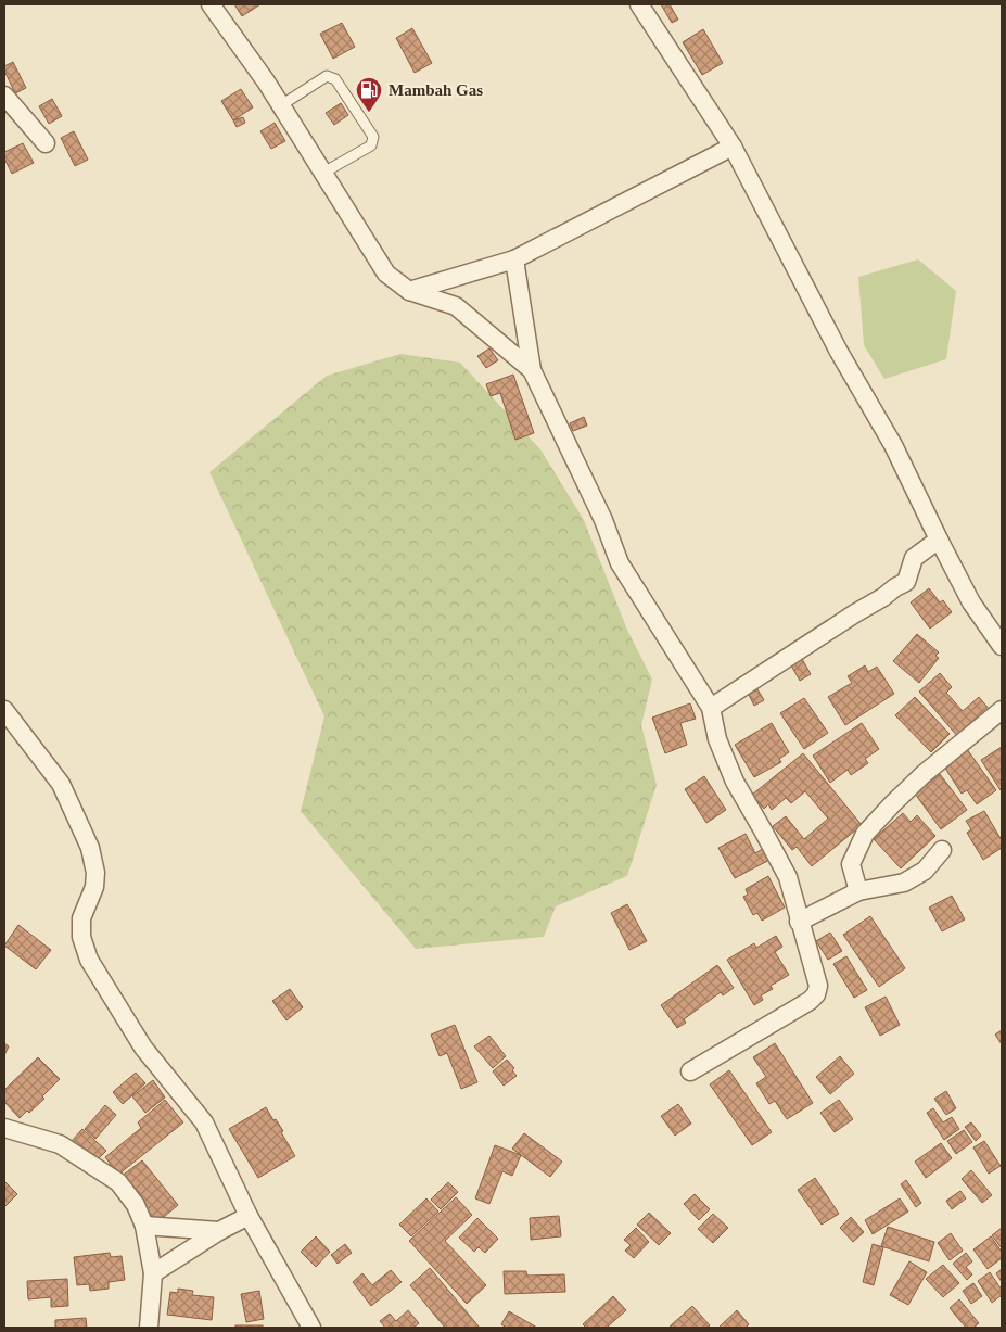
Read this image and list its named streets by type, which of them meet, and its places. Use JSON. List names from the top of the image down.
{
  "places": {
    "fuel station": ["Mambah Gas"]
  }
}
